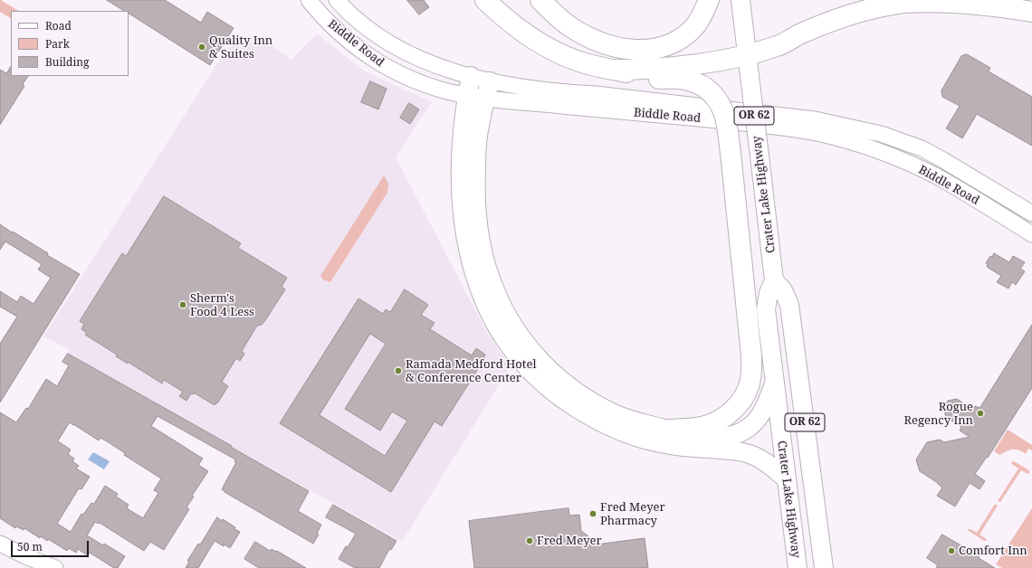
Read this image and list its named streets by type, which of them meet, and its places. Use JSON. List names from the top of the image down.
{
  "streets": {
    "highway": ["OR 62", "Crater Lake Highway"],
    "main road": ["Biddle Road"]
  },
  "crossings": [
    ["OR 62", "Crater Lake Highway"]
  ],
  "places": [
    "Quality Inn & Suites",
    "Sherm's Food 4 Less",
    "Ramada Medford Hotel & Conference Center",
    "Rogue Regency Inn",
    "Fred Meyer Pharmacy",
    "Fred Meyer",
    "Comfort Inn"
  ],
  "legend": ["Road", "Park", "Building"],
  "scale_bar": "50 m"
}
